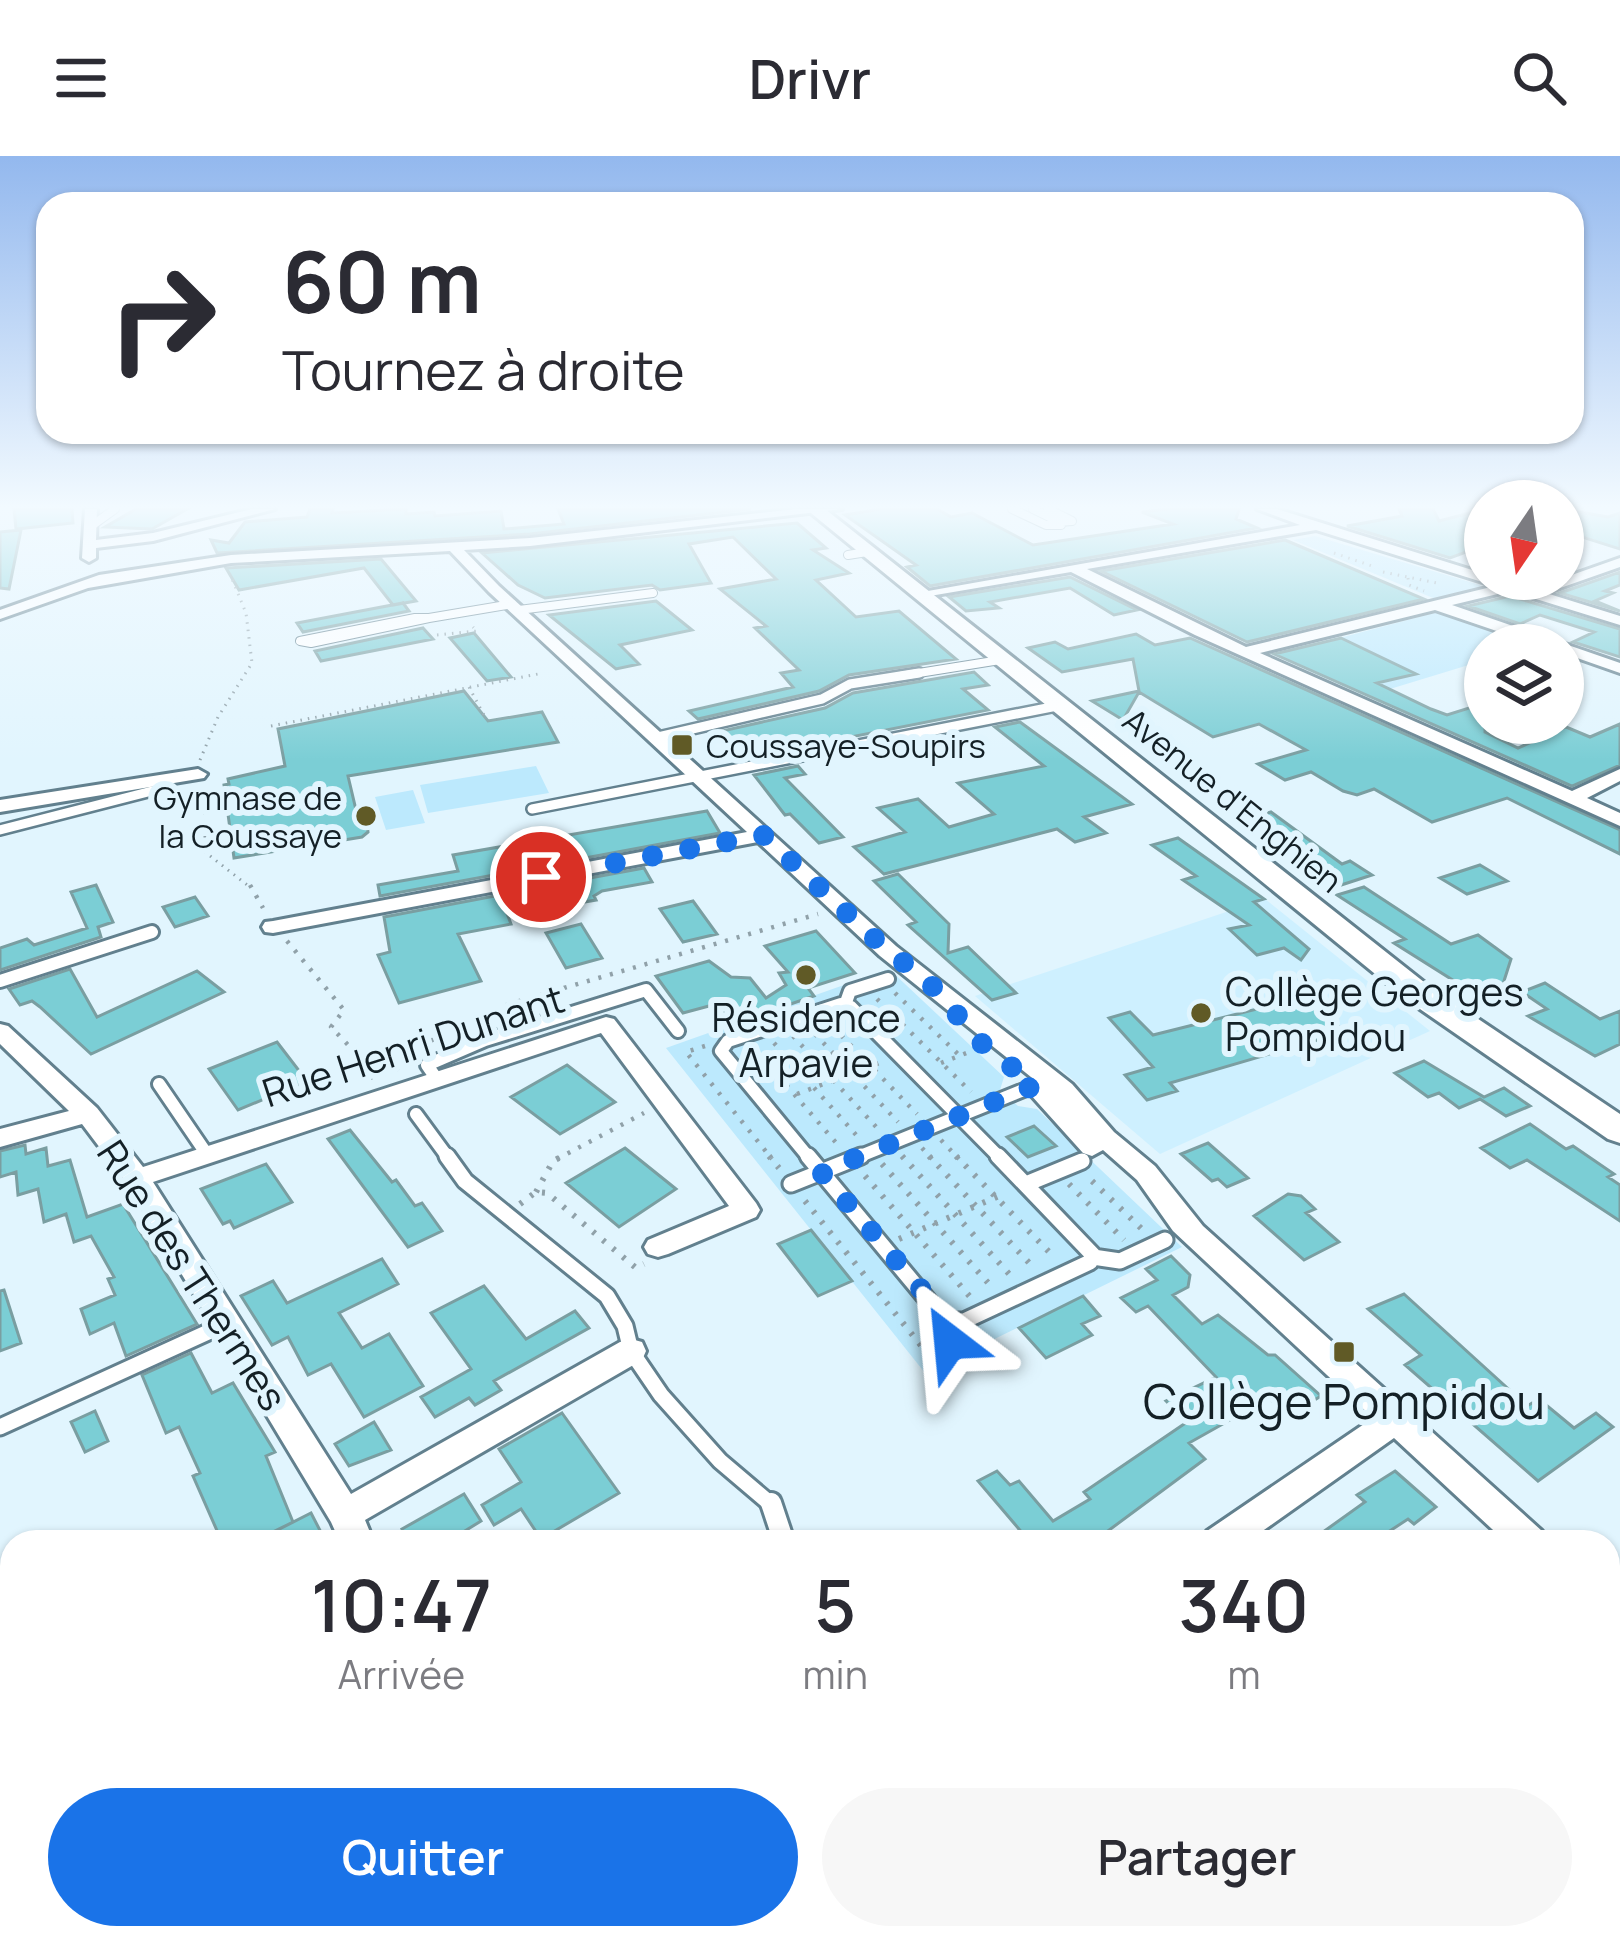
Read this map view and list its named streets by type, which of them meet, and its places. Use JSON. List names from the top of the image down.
{
  "streets": {
    "main road": ["Avenue d'Enghien"],
    "street": ["Rue Henri Dunant", "Rue des Thermes"]
  },
  "crossings": [
    ["Rue Henri Dunant", "Rue des Thermes"]
  ],
  "places": {
    "transit": ["Coussaye-Soupirs", "Collège Pompidou"],
    "other": ["Gymnase de la Coussaye", "Résidence Arpavie", "Collège Georges Pompidou"]
  },
  "north": "bottom",
  "page": {
    "header": "Drivr",
    "turn": ["60 m", "Tournez à droite"],
    "eta": [
      "10:47",
      "Arrivée",
      "5",
      "min",
      "340",
      "m"
    ],
    "buttons": ["Quitter", "Partager"]
  }
}
